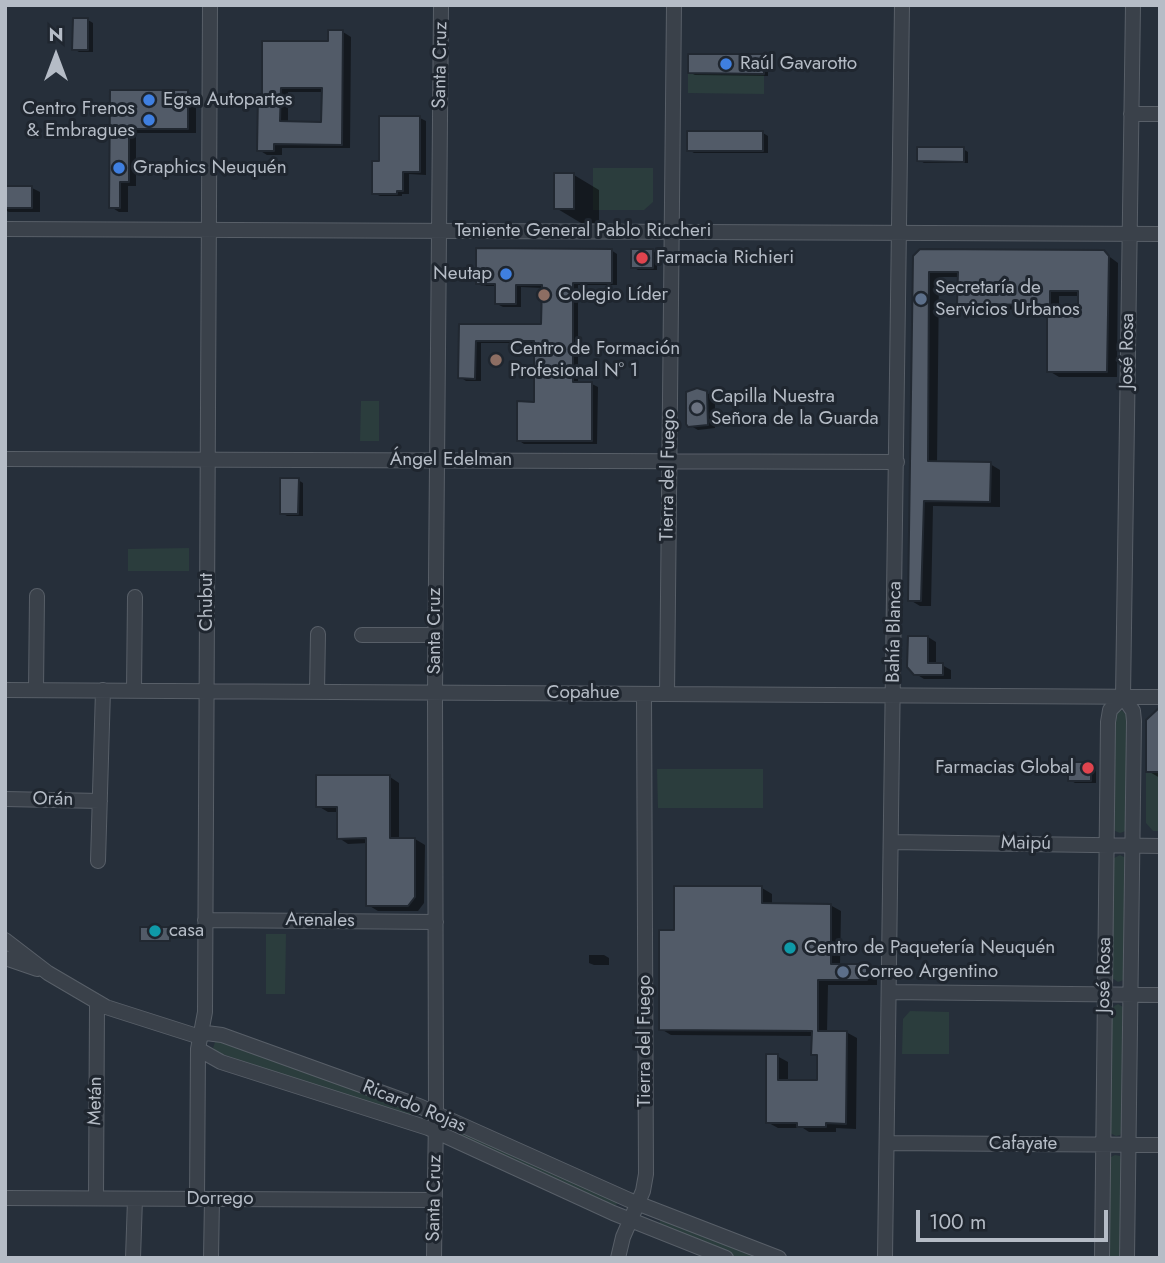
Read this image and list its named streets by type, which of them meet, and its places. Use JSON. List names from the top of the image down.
{
  "streets": {
    "street": [
      "Santa Cruz",
      "Teniente General Pablo Riccheri",
      "José Rosa",
      "Ángel Edelman",
      "Tierra del Fuego",
      "Chubut",
      "Bahía Blanca",
      "Copahue",
      "Orán",
      "Maipú",
      "Arenales",
      "Metán",
      "Ricardo Rojas",
      "Cafayate",
      "Dorrego"
    ]
  },
  "crossings": [
    ["Santa Cruz", "Teniente General Pablo Riccheri"],
    ["Santa Cruz", "Ángel Edelman"],
    ["Santa Cruz", "Copahue"],
    ["Santa Cruz", "Arenales"],
    ["Santa Cruz", "Ricardo Rojas"],
    ["Santa Cruz", "Dorrego"],
    ["Teniente General Pablo Riccheri", "José Rosa"],
    ["Teniente General Pablo Riccheri", "Tierra del Fuego"],
    ["Teniente General Pablo Riccheri", "Chubut"],
    ["Teniente General Pablo Riccheri", "Bahía Blanca"],
    ["José Rosa", "Copahue"],
    ["José Rosa", "Maipú"],
    ["José Rosa", "Cafayate"],
    ["Ángel Edelman", "Tierra del Fuego"],
    ["Ángel Edelman", "Chubut"],
    ["Ángel Edelman", "Bahía Blanca"],
    ["Tierra del Fuego", "Copahue"],
    ["Tierra del Fuego", "Ricardo Rojas"],
    ["Chubut", "Copahue"],
    ["Chubut", "Arenales"],
    ["Chubut", "Ricardo Rojas"],
    ["Chubut", "Dorrego"],
    ["Bahía Blanca", "Copahue"],
    ["Bahía Blanca", "Maipú"],
    ["Bahía Blanca", "Cafayate"],
    ["Metán", "Ricardo Rojas"],
    ["Metán", "Dorrego"]
  ],
  "places": [
    "Raúl Gavarotto",
    "Egsa Autopartes",
    "Centro Frenos & Embragues",
    "Graphics Neuquén",
    "Farmacia Richieri",
    "Neutap",
    "Colegio Líder",
    "Secretaría de Servicios Urbanos",
    "Centro de Formación Profesional N° 1",
    "Capilla Nuestra Señora de la Guarda",
    "Farmacias Global",
    "casa",
    "Centro de Paquetería Neuquén",
    "Correo Argentino"
  ],
  "scale_bar": "100 m",
  "north": "top"
}
